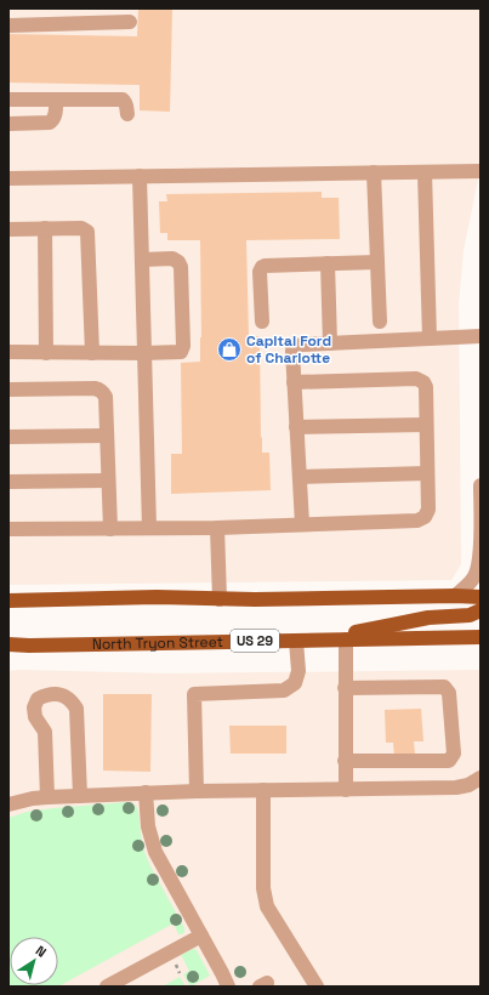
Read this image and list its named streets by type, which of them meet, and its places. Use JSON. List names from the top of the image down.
{
  "streets": {
    "main road": ["US 29", "North Tryon Street"]
  },
  "places": {
    "shop": ["Capital Ford of Charlotte"]
  },
  "north": "top right"
}
